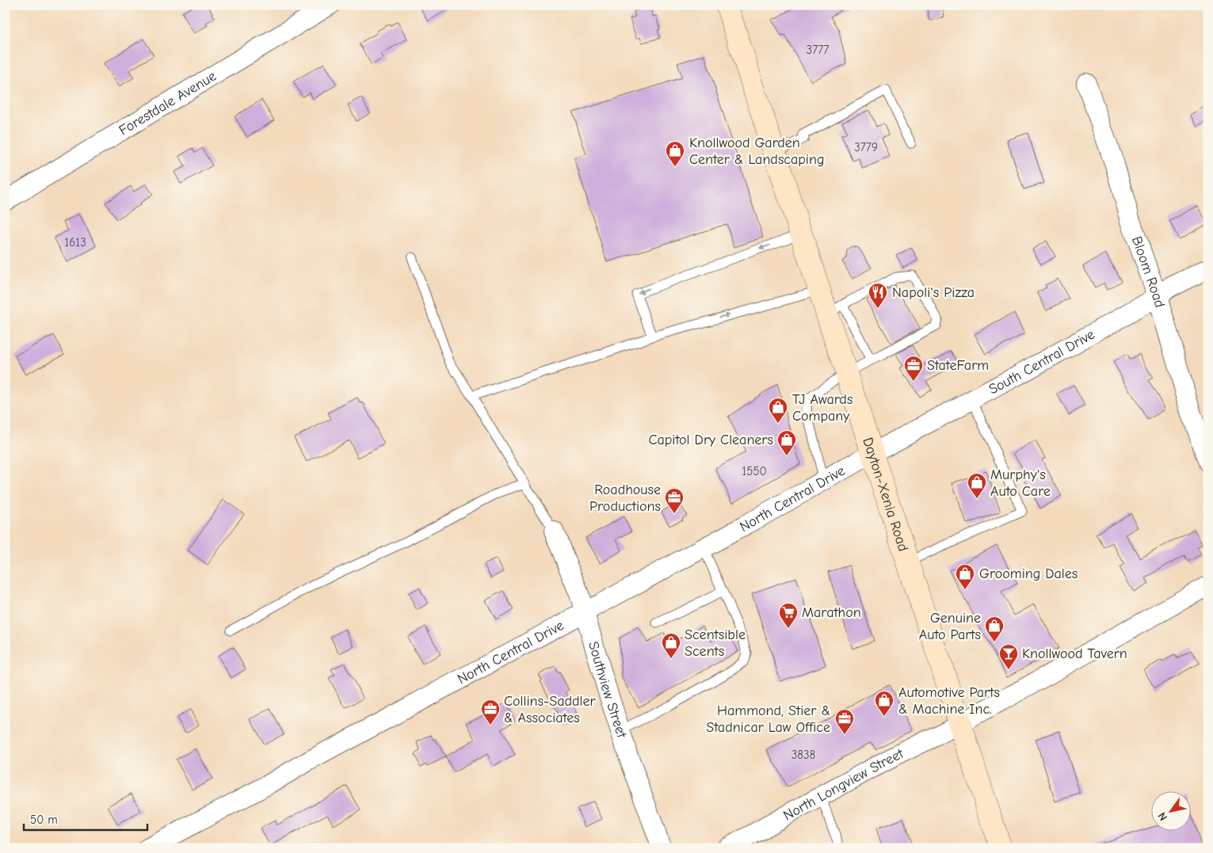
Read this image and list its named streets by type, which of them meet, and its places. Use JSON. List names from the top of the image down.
{
  "streets": {
    "main road": ["Dayton-Xenia Road"],
    "street": [
      "Forestdale Avenue",
      "Bloom Road",
      "South Central Drive",
      "North Central Drive",
      "Southview Street",
      "North Longview Street"
    ]
  },
  "crossings": [
    ["Bloom Road", "South Central Drive"],
    ["South Central Drive", "Dayton-Xenia Road"],
    ["South Central Drive", "North Central Drive"],
    ["Dayton-Xenia Road", "North Central Drive"],
    ["Dayton-Xenia Road", "North Longview Street"],
    ["North Central Drive", "Southview Street"]
  ],
  "places": {
    "shop": [
      "Knollwood Garden Center & Landscaping",
      "TJ Awards Company",
      "Capitol Dry Cleaners",
      "Murphy's Auto Care",
      "Grooming Dales",
      "Genuine Auto Parts",
      "Scentsible Scents",
      "Automotive Parts & Machine Inc."
    ],
    "restaurant": ["Napoli's Pizza"],
    "office": [
      "StateFarm",
      "Roadhouse Productions",
      "Collins-Saddler & Associates",
      "Hammond, Stier & Stadnicar Law Office"
    ],
    "supermarket": ["Marathon"],
    "bar": ["Knollwood Tavern"]
  },
  "house_numbers": [
    "3777",
    "3779",
    "1613",
    "1550",
    "3838"
  ],
  "scale_bar": "50 m",
  "north": "bottom left"
}
